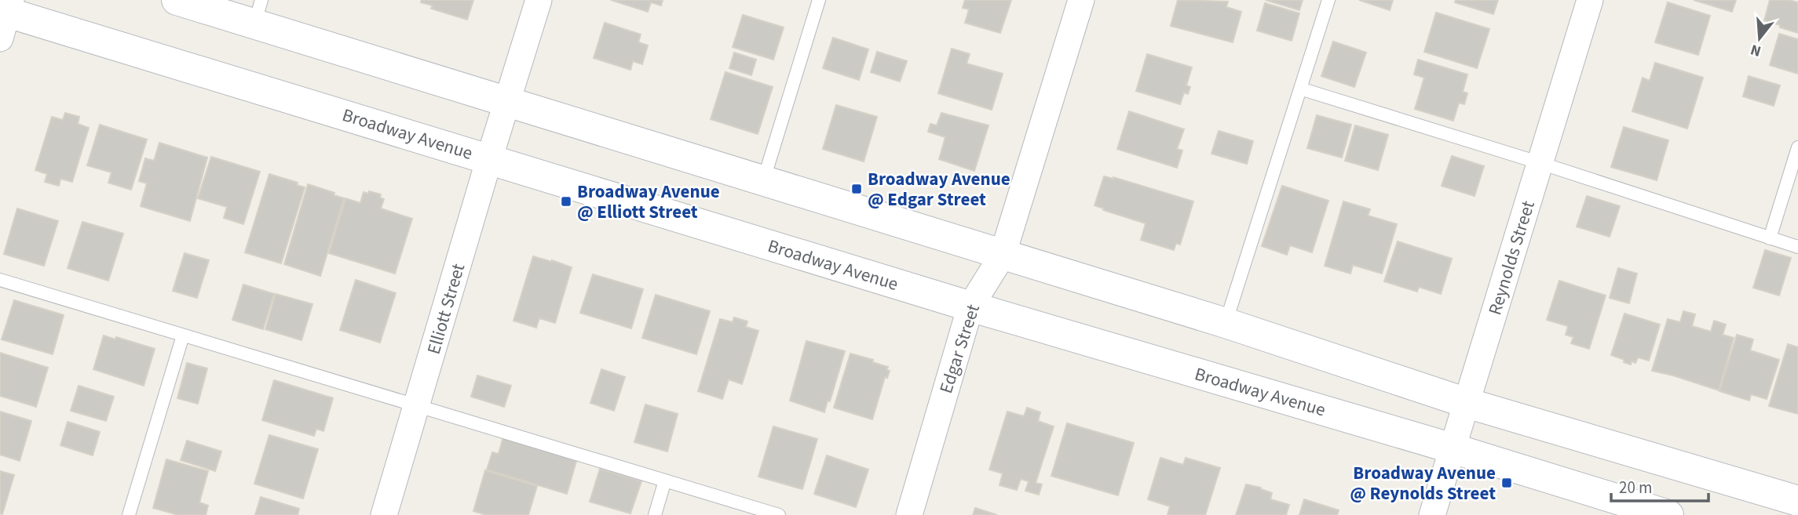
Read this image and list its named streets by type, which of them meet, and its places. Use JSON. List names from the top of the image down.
{
  "streets": {
    "street": [
      "Broadway Avenue",
      "Reynolds Street",
      "Elliott Street",
      "Edgar Street"
    ]
  },
  "crossings": [
    ["Broadway Avenue", "Reynolds Street"],
    ["Broadway Avenue", "Elliott Street"],
    ["Broadway Avenue", "Edgar Street"]
  ],
  "places": {
    "transit": ["Broadway Avenue @ Edgar Street", "Broadway Avenue @ Elliott Street", "Broadway Avenue @ Reynolds Street"]
  },
  "scale_bar": "20 m",
  "north": "bottom"
}
